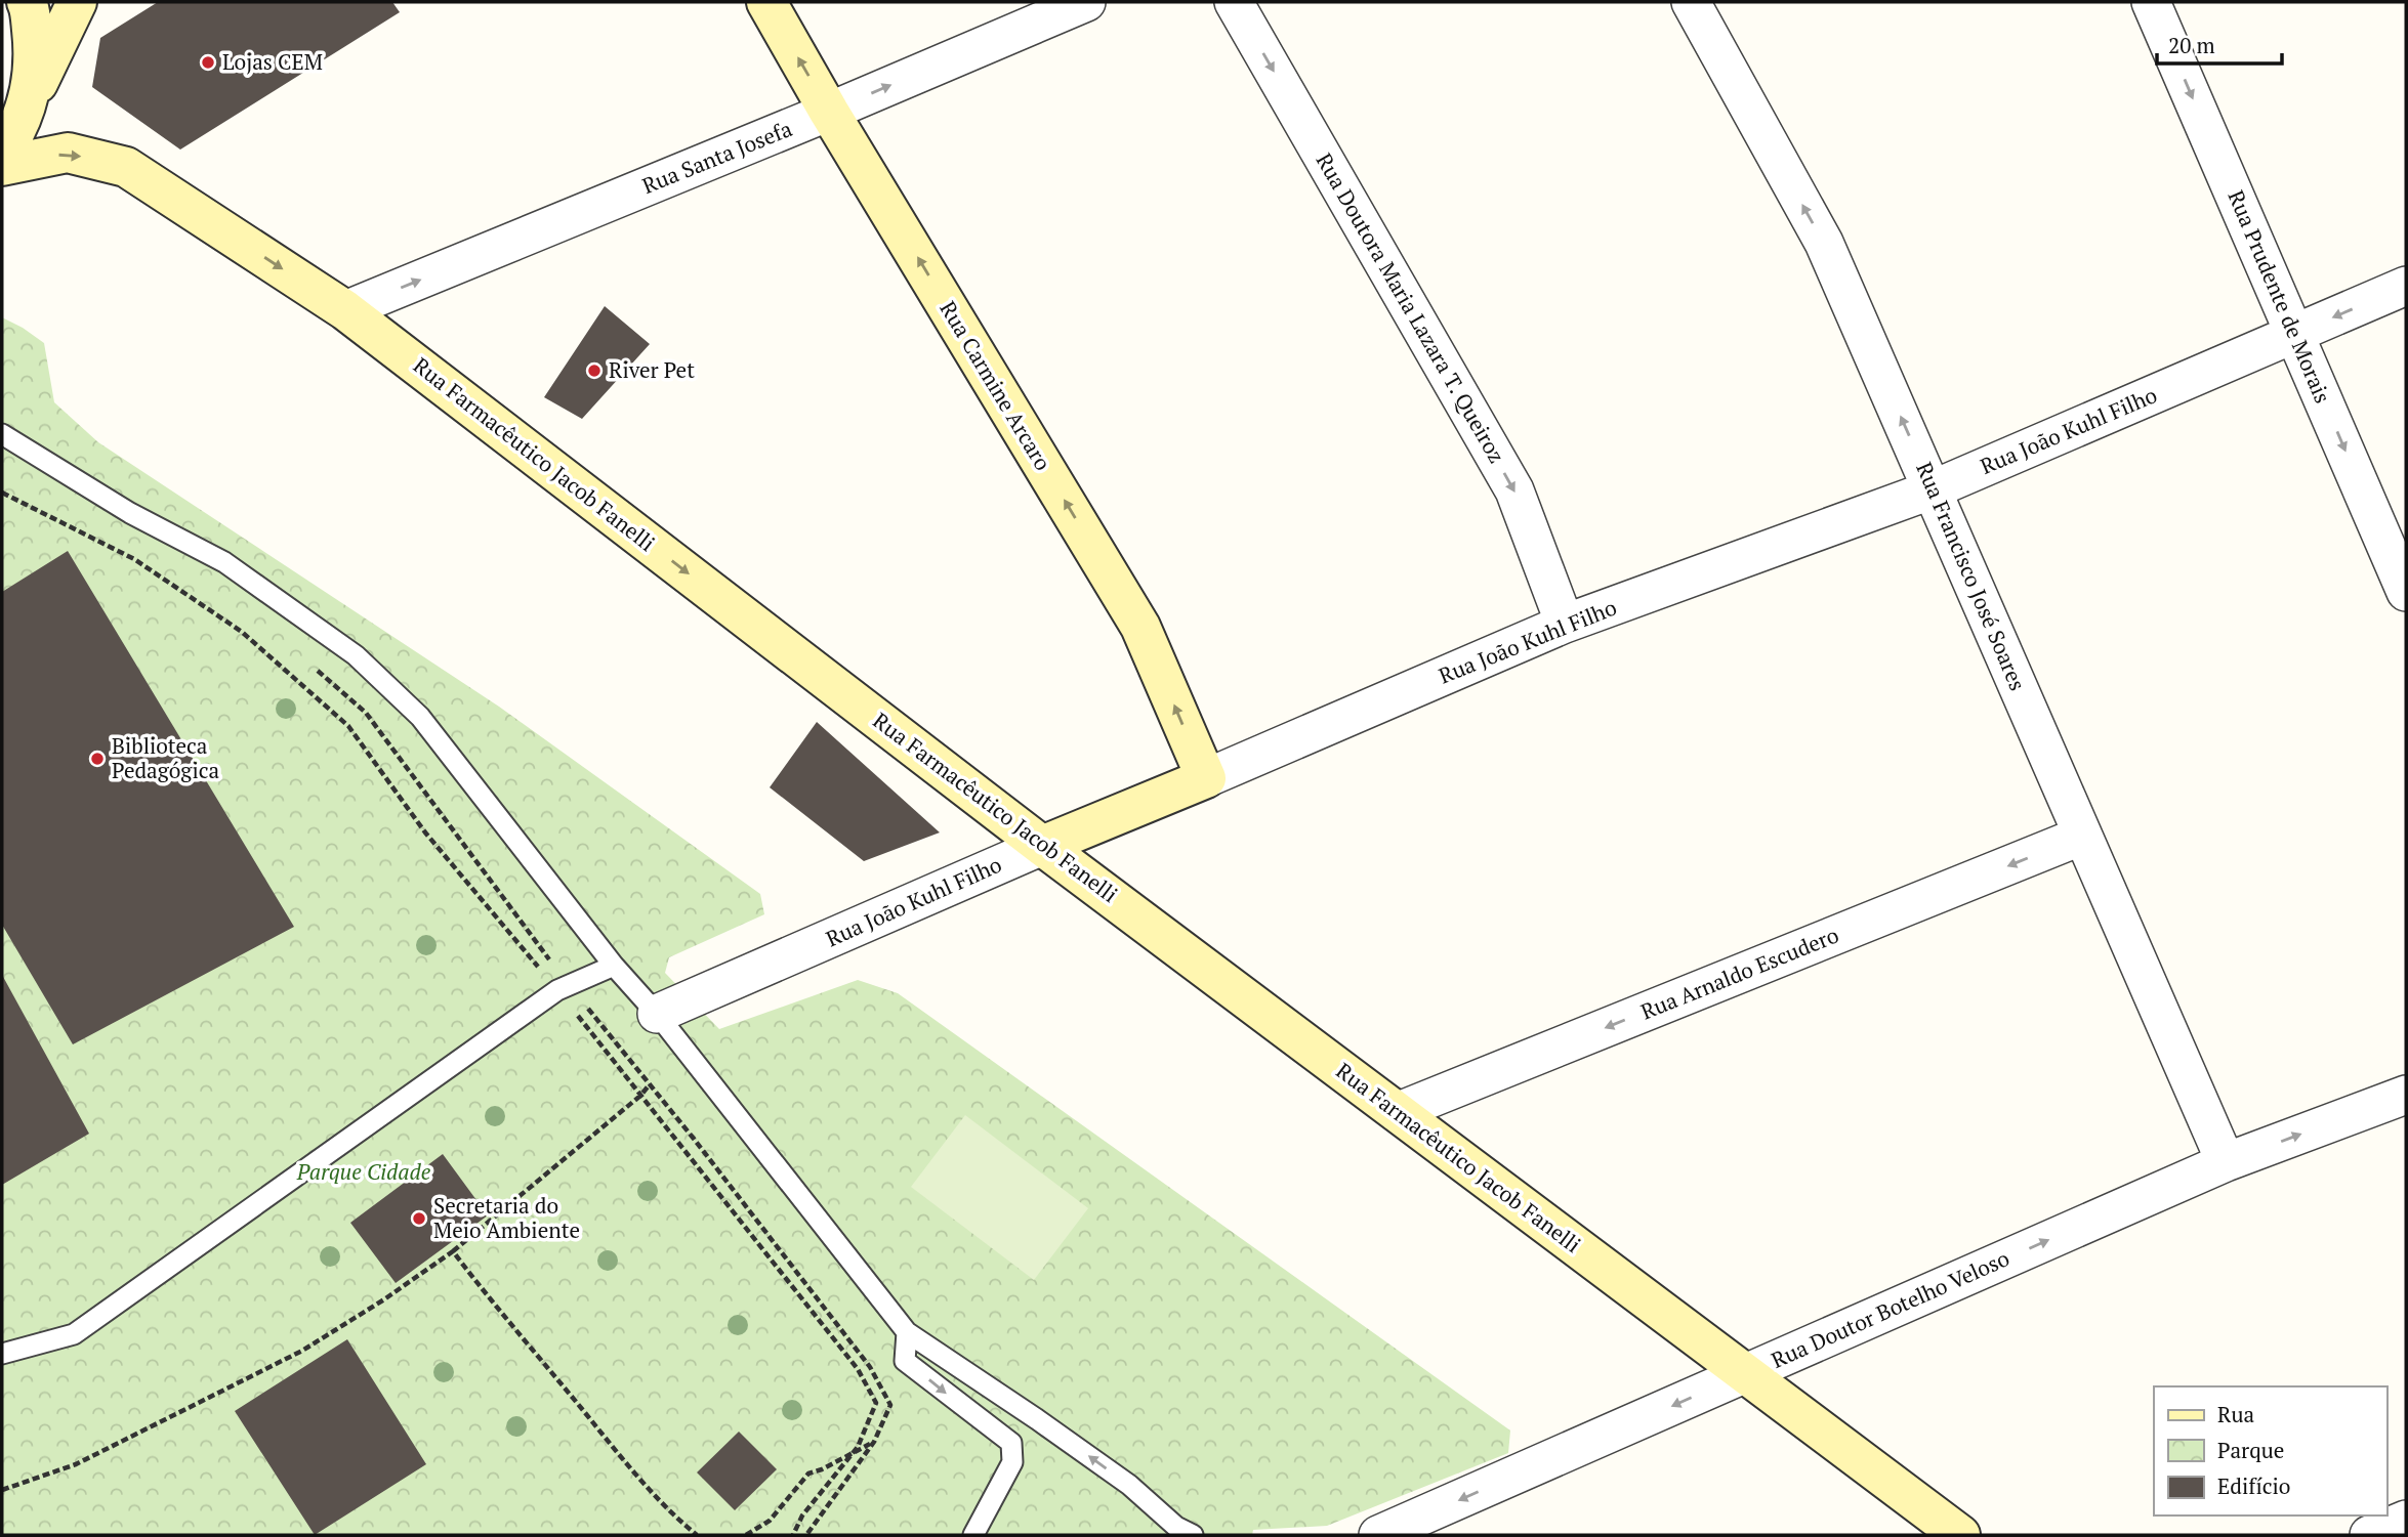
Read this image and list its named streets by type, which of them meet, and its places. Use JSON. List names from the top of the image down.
{
  "streets": {
    "main road": ["Rua Carmine Arcaro", "Rua João Kuhl Filho", "Rua Farmacêutico Jacob Fanelli"],
    "street": [
      "Rua Santa Josefa",
      "Rua Prudente de Morais",
      "Rua Doutora Maria Lazara T. Queiroz",
      "Rua Francisco José Soares",
      "Rua Arnaldo Escudero",
      "Rua Doutor Botelho Veloso"
    ]
  },
  "crossings": [
    ["Rua Santa Josefa", "Rua Carmine Arcaro"],
    ["Rua Santa Josefa", "Rua Farmacêutico Jacob Fanelli"],
    ["Rua Prudente de Morais", "Rua João Kuhl Filho"],
    ["Rua Doutora Maria Lazara T. Queiroz", "Rua João Kuhl Filho"],
    ["Rua Carmine Arcaro", "Rua João Kuhl Filho"],
    ["Rua João Kuhl Filho", "Rua Farmacêutico Jacob Fanelli"],
    ["Rua João Kuhl Filho", "Rua Francisco José Soares"],
    ["Rua Farmacêutico Jacob Fanelli", "Rua Arnaldo Escudero"],
    ["Rua Farmacêutico Jacob Fanelli", "Rua Doutor Botelho Veloso"],
    ["Rua Francisco José Soares", "Rua Arnaldo Escudero"],
    ["Rua Francisco José Soares", "Rua Doutor Botelho Veloso"]
  ],
  "one_way": [
    "Rua Santa Josefa",
    "Rua Prudente de Morais",
    "Rua Doutora Maria Lazara T. Queiroz",
    "Rua Carmine Arcaro",
    "Rua Farmacêutico Jacob Fanelli",
    "Rua Francisco José Soares",
    "Rua Arnaldo Escudero"
  ],
  "parks": ["Parque Cidade"],
  "places": [
    "Lojas CEM",
    "River Pet",
    "Biblioteca Pedagógica",
    "Secretaria do Meio Ambiente"
  ],
  "legend": ["Rua", "Parque", "Edifício"],
  "scale_bar": "20 m"
}
